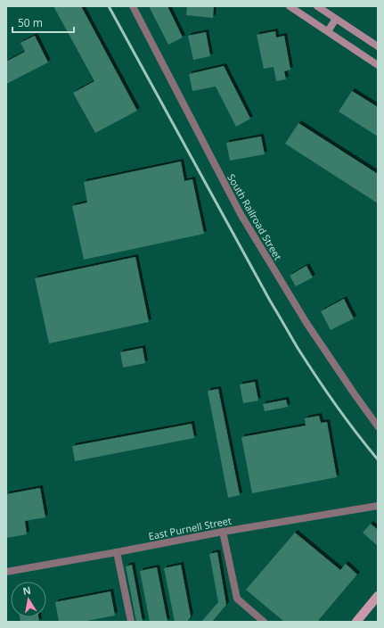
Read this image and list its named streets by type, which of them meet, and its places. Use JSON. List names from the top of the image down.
{
  "streets": {
    "street": ["South Railroad Street", "East Purnell Street"]
  },
  "scale_bar": "50 m",
  "north": "top"
}
